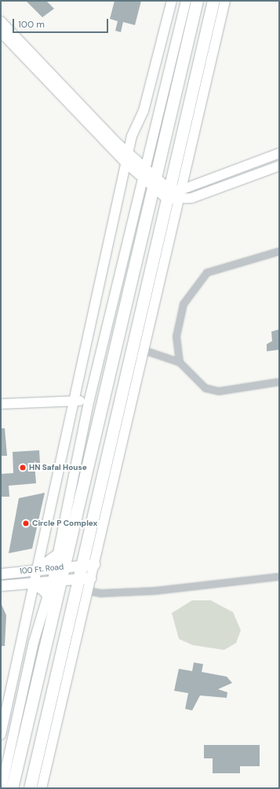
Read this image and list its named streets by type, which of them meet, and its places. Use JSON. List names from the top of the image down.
{
  "streets": {
    "main road": ["100 Ft. Road"]
  },
  "places": ["HN Safal House", "Circle P Complex"],
  "scale_bar": "100 m"
}
